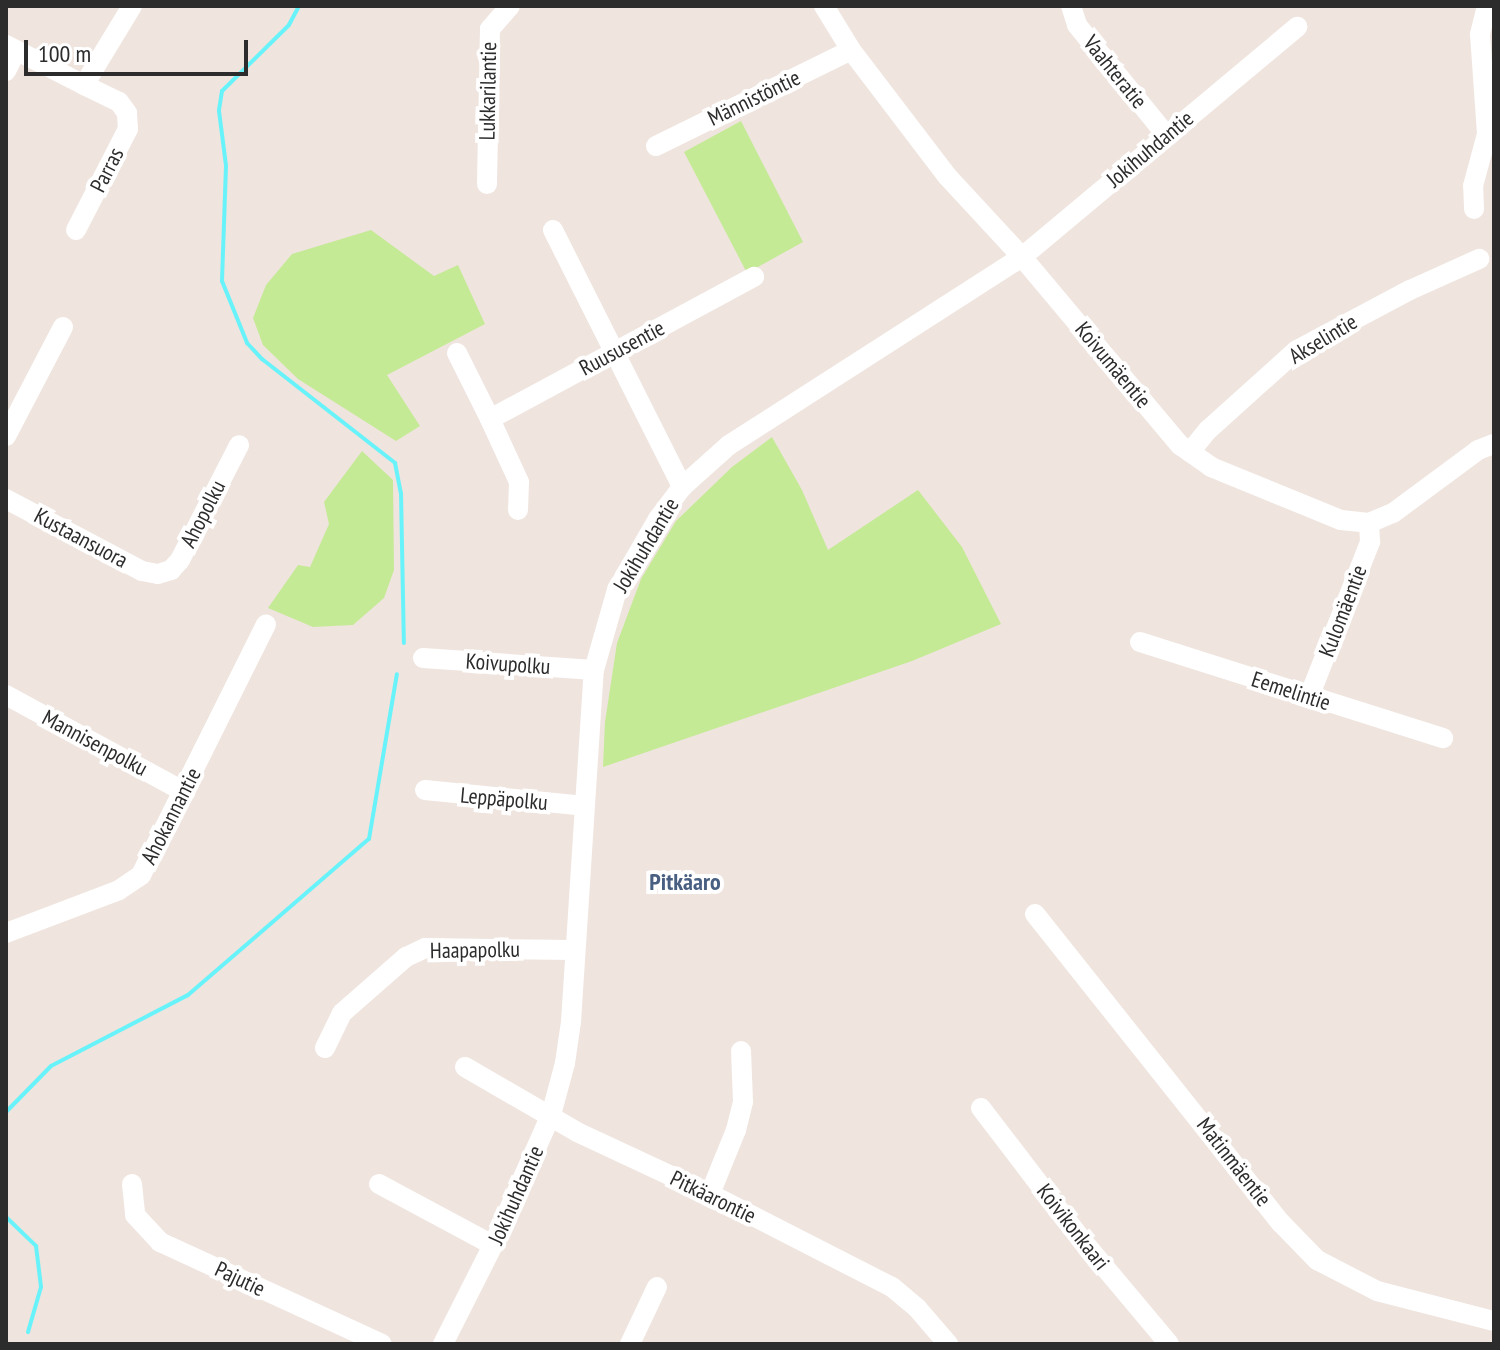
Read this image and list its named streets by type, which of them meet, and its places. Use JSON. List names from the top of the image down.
{
  "streets": {
    "street": [
      "Vaahteratie",
      "Lukkarilantie",
      "Männistöntie",
      "Jokihuhdantie",
      "Parras",
      "Akselintie",
      "Ruususentie",
      "Koivumäentie",
      "Ahopolku",
      "Kustaansuora",
      "Kulomäentie",
      "Koivupolku",
      "Eemelintie",
      "Mannisenpolku",
      "Leppäpolku",
      "Ahokannantie",
      "Haapapolku",
      "Matinmäentie",
      "Pitkäarontie",
      "Koivikonkaari",
      "Pajutie"
    ]
  },
  "crossings": [
    ["Vaahteratie", "Jokihuhdantie"],
    ["Männistöntie", "Koivumäentie"],
    ["Jokihuhdantie", "Koivumäentie"],
    ["Jokihuhdantie", "Koivupolku"],
    ["Jokihuhdantie", "Leppäpolku"],
    ["Jokihuhdantie", "Haapapolku"],
    ["Jokihuhdantie", "Pitkäarontie"],
    ["Akselintie", "Koivumäentie"],
    ["Koivumäentie", "Kulomäentie"],
    ["Ahopolku", "Kustaansuora"],
    ["Kulomäentie", "Eemelintie"],
    ["Mannisenpolku", "Ahokannantie"]
  ],
  "districts": ["Pitkäaro"],
  "scale_bar": "100 m"
}
